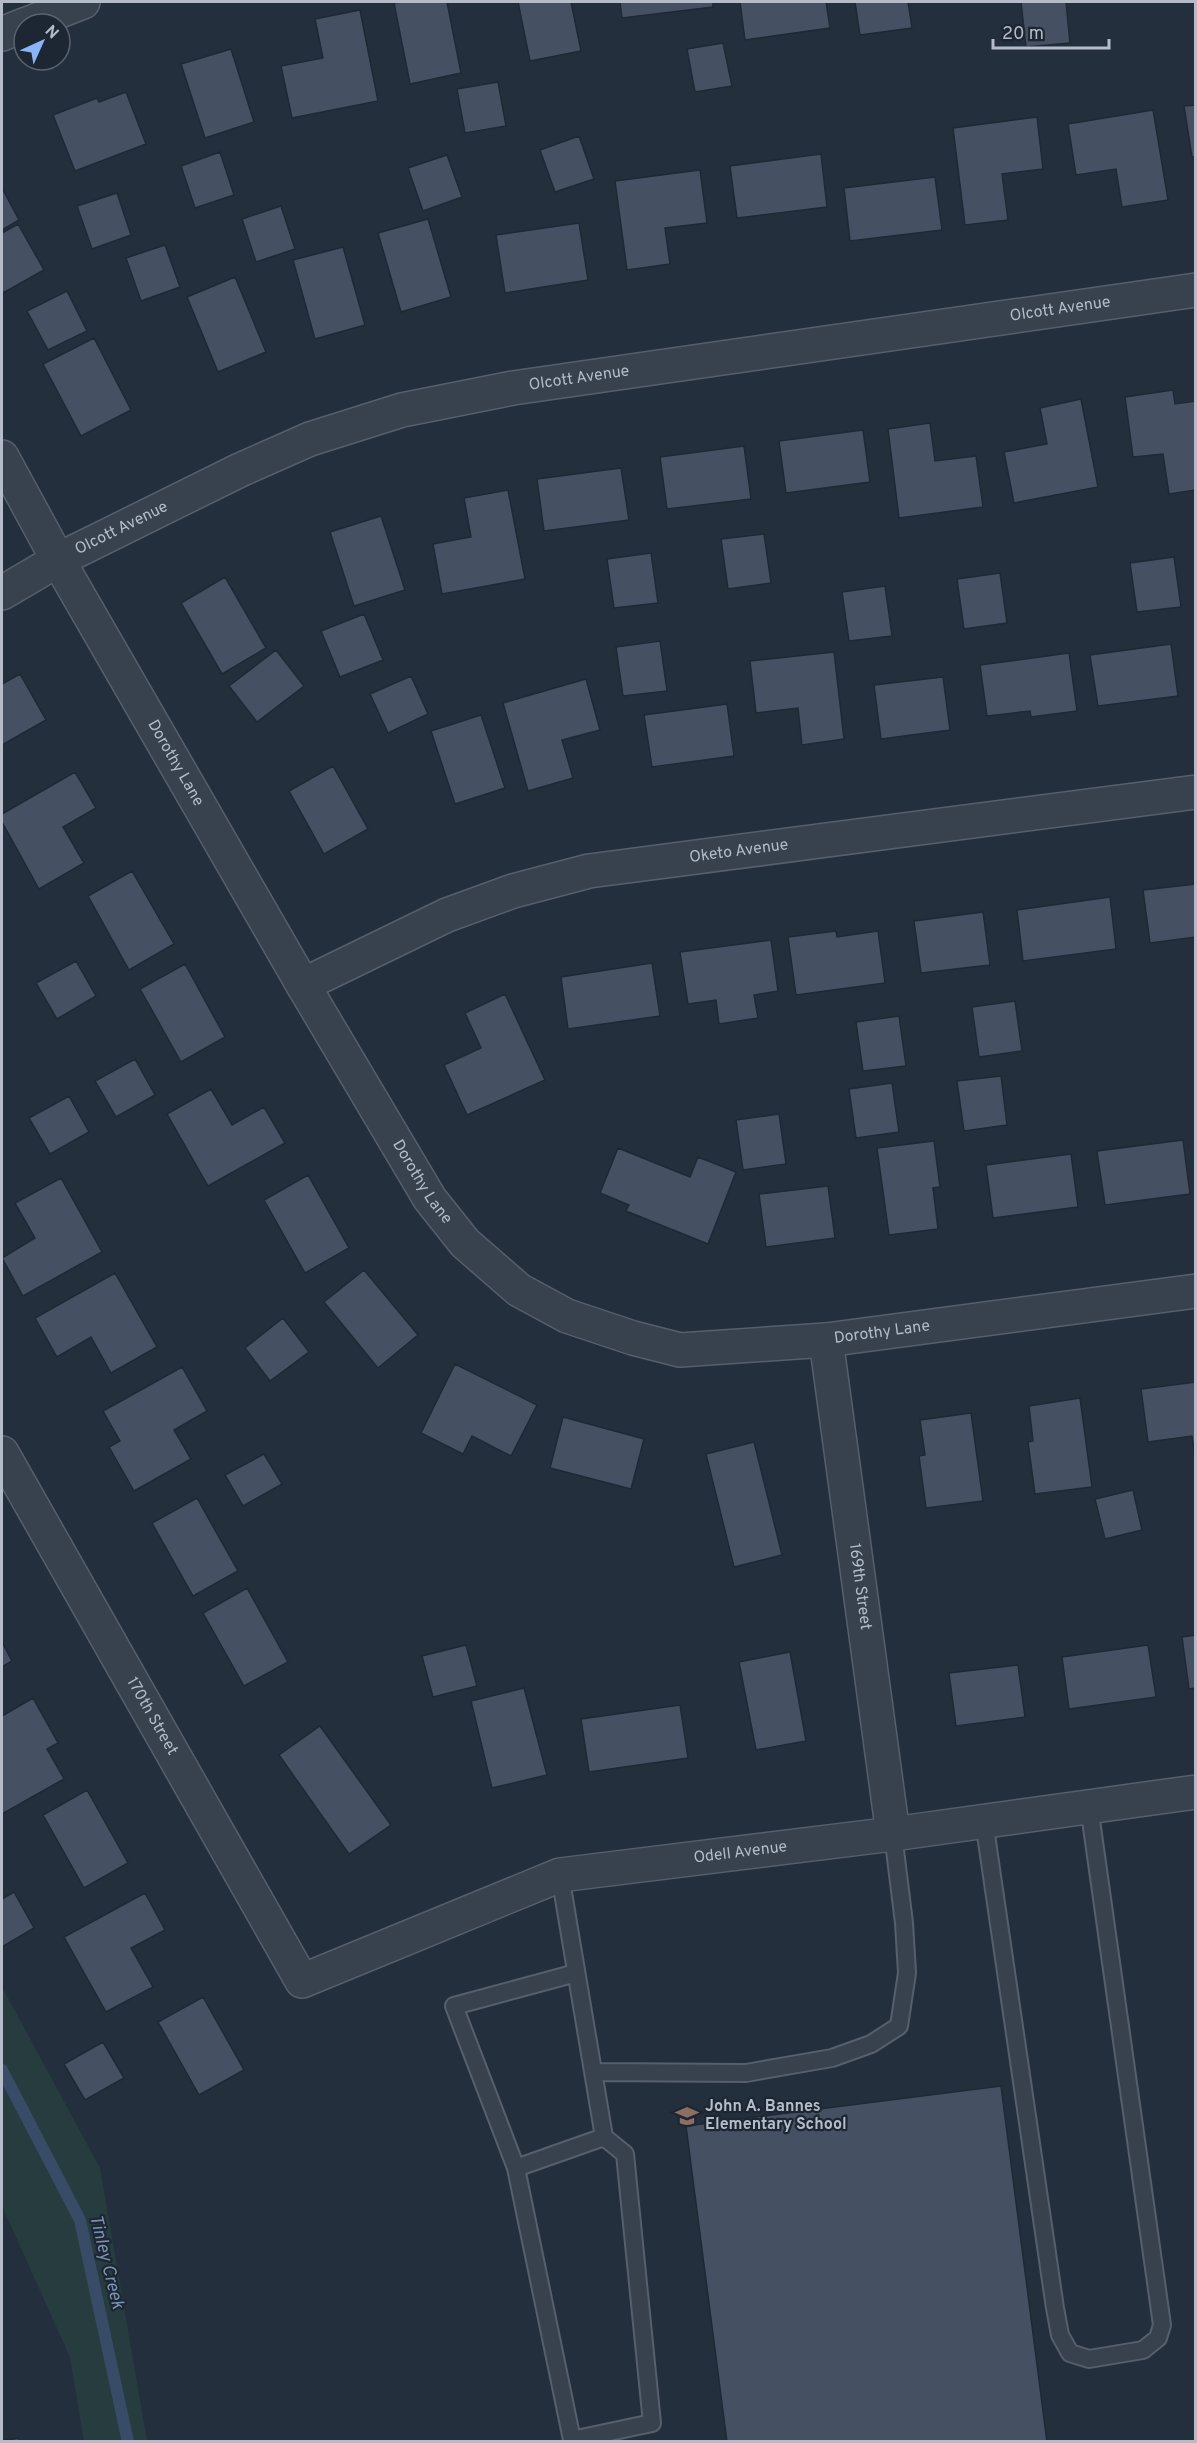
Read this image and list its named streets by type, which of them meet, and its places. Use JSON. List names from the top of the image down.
{
  "streets": {
    "street": [
      "Olcott Avenue",
      "Dorothy Lane",
      "Oketo Avenue",
      "169th Street",
      "170th Street",
      "Odell Avenue"
    ]
  },
  "crossings": [
    ["Olcott Avenue", "Dorothy Lane"],
    ["Dorothy Lane", "Oketo Avenue"],
    ["Dorothy Lane", "169th Street"],
    ["169th Street", "Odell Avenue"],
    ["170th Street", "Odell Avenue"]
  ],
  "water": ["Tinley Creek"],
  "places": {
    "school or university": ["John A. Bannes Elementary School"]
  },
  "scale_bar": "20 m",
  "north": "top right"
}
